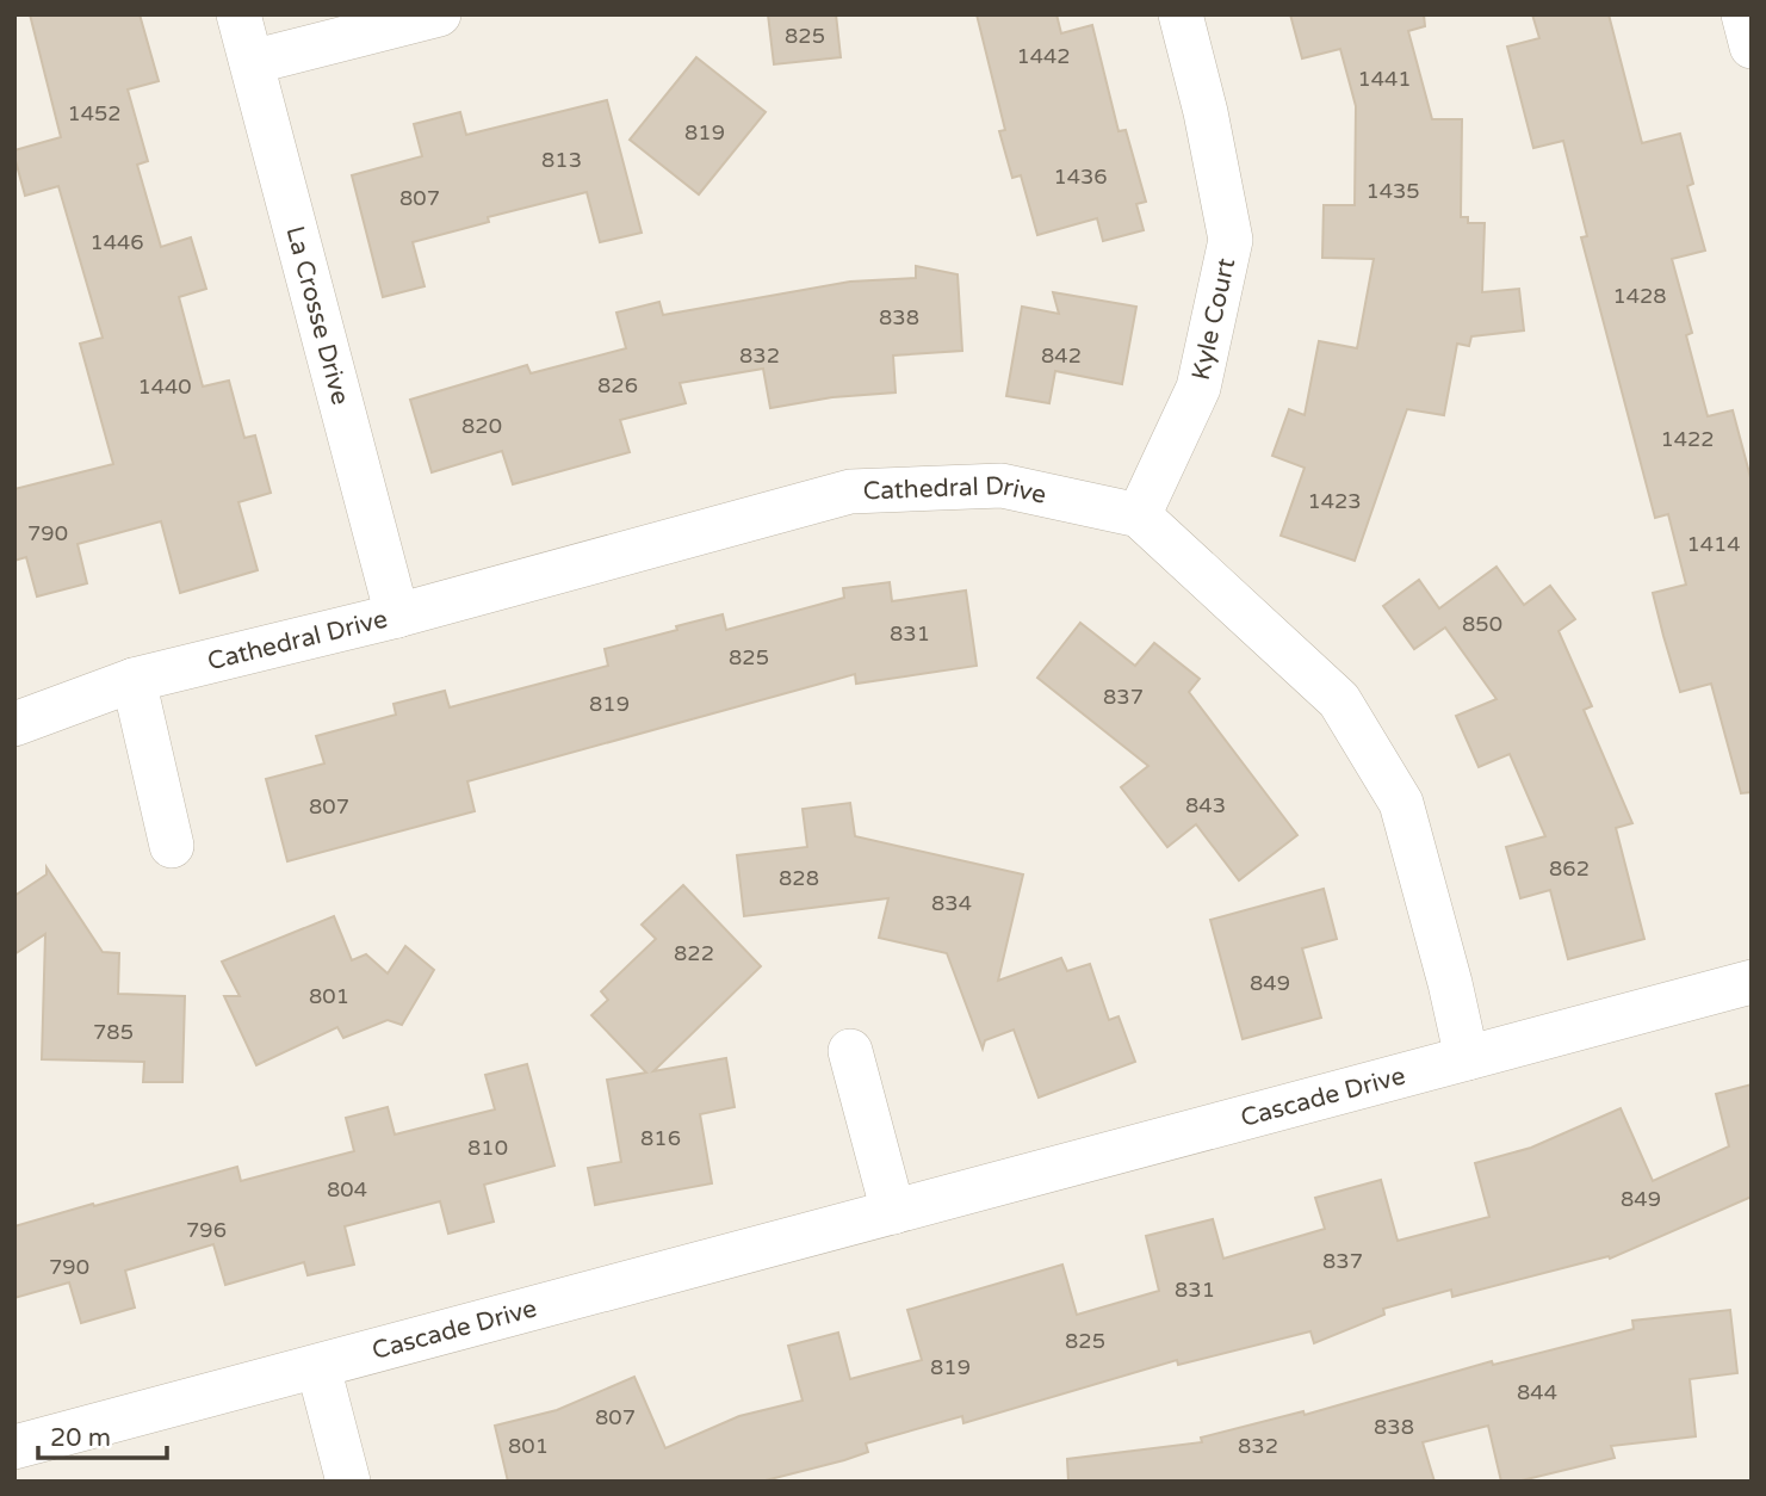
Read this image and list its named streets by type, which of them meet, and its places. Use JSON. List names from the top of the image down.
{
  "streets": {
    "street": [
      "La Crosse Drive",
      "Kyle Court",
      "Cathedral Drive",
      "Cascade Drive"
    ]
  },
  "crossings": [
    ["La Crosse Drive", "Cathedral Drive"],
    ["Kyle Court", "Cathedral Drive"]
  ],
  "house_numbers": [
    "825",
    "1442",
    "1441",
    "1452",
    "819",
    "813",
    "1436",
    "1435",
    "807",
    "1446",
    "1428",
    "838",
    "832",
    "842",
    "826",
    "1440",
    "820",
    "1422",
    "1423",
    "790",
    "1414",
    "850",
    "831",
    "825",
    "837",
    "819",
    "843",
    "807",
    "862",
    "828",
    "834",
    "822",
    "849",
    "801",
    "785",
    "816",
    "810",
    "804",
    "849",
    "796",
    "837",
    "790",
    "831",
    "825",
    "819",
    "844",
    "807",
    "838",
    "801",
    "832"
  ],
  "scale_bar": "20 m"
}
